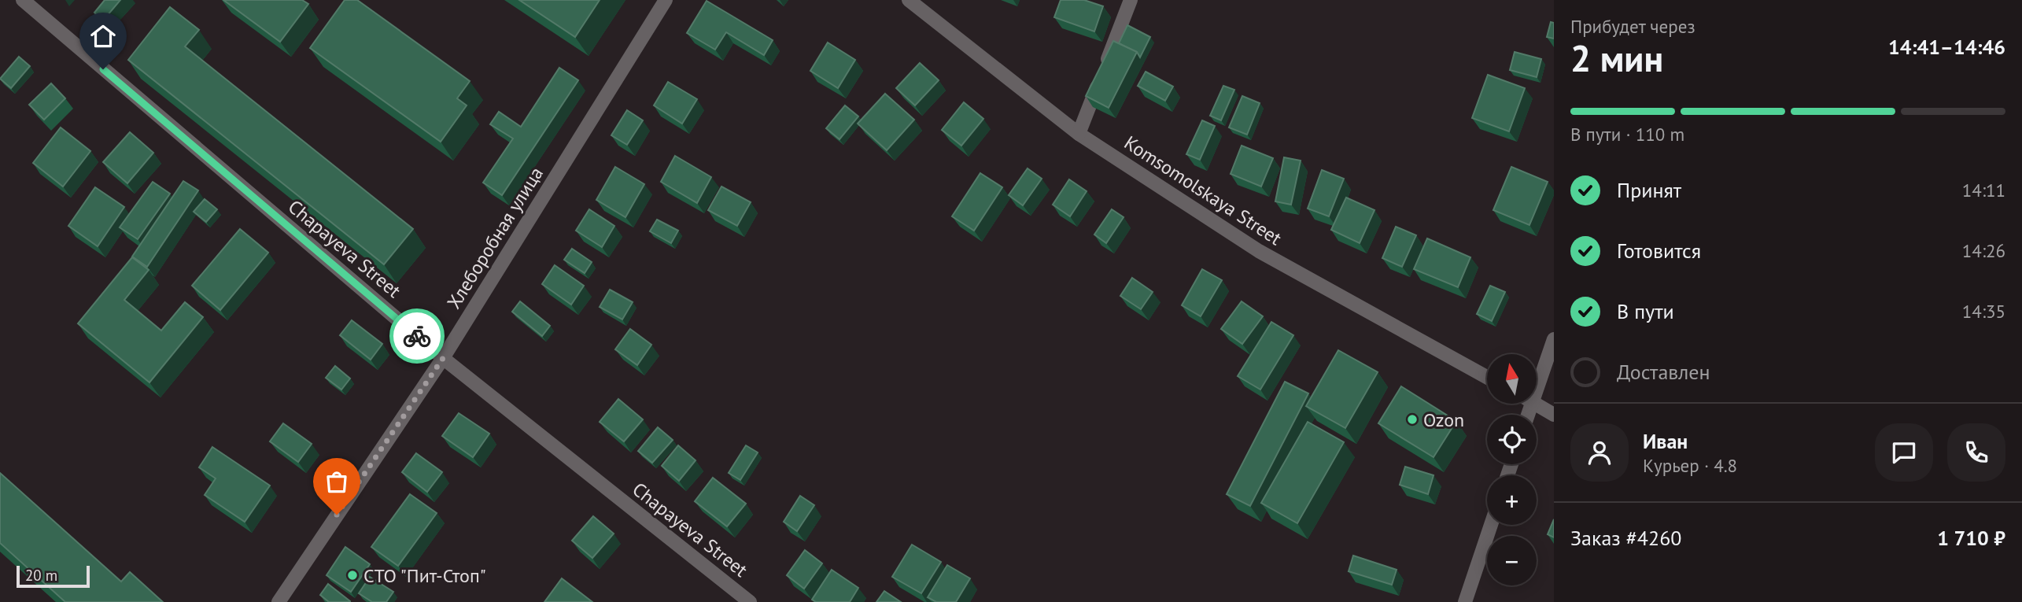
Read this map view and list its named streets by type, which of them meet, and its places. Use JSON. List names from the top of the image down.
{
  "streets": {
    "street": ["Komsomolskaya Street", "Хлеборобная улица", "Chapayeva Street"]
  },
  "crossings": [
    ["Хлеборобная улица", "Chapayeva Street"]
  ],
  "places": ["Ozon", "СТО \"Пит-Стоп\""],
  "scale_bar": "20 m",
  "north": "top",
  "page": {
    "heading": ["2 мин", "Прибудет через", "14:41–14:46"],
    "panel": [
      "Иван",
      "Курьер · 4.8",
      "Заказ #4260",
      "1 710 ₽"
    ],
    "bar": "В пути · 110 m",
    "list": [
      ["Принят", "14:11"],
      ["Готовится", "14:26"],
      ["В пути", "14:35"],
      "Доставлен"
    ],
    "map_buttons": ["+", "−"],
    "scale": "20 m"
  }
}
